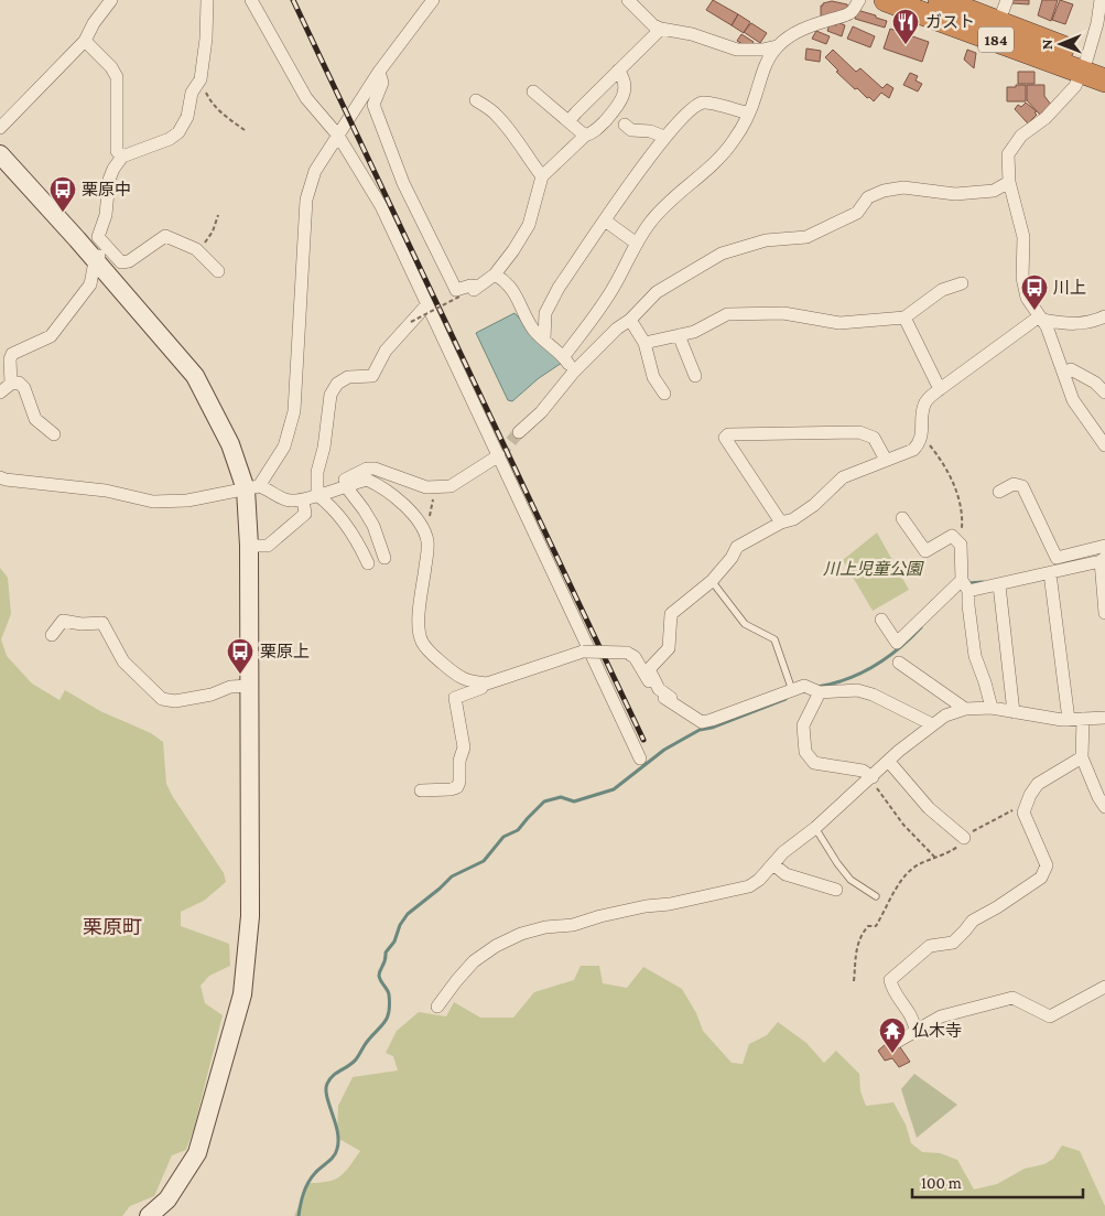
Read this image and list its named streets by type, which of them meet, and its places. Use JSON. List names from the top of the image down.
{
  "streets": {
    "highway": ["184"]
  },
  "districts": ["栗原町"],
  "parks": ["川上児童公園"],
  "places": {
    "restaurant": ["ガスト"],
    "bus stop": ["栗原中", "川上", "栗原上"],
    "temple": ["仏木寺"]
  },
  "scale_bar": "100 m",
  "north": "left"
}
